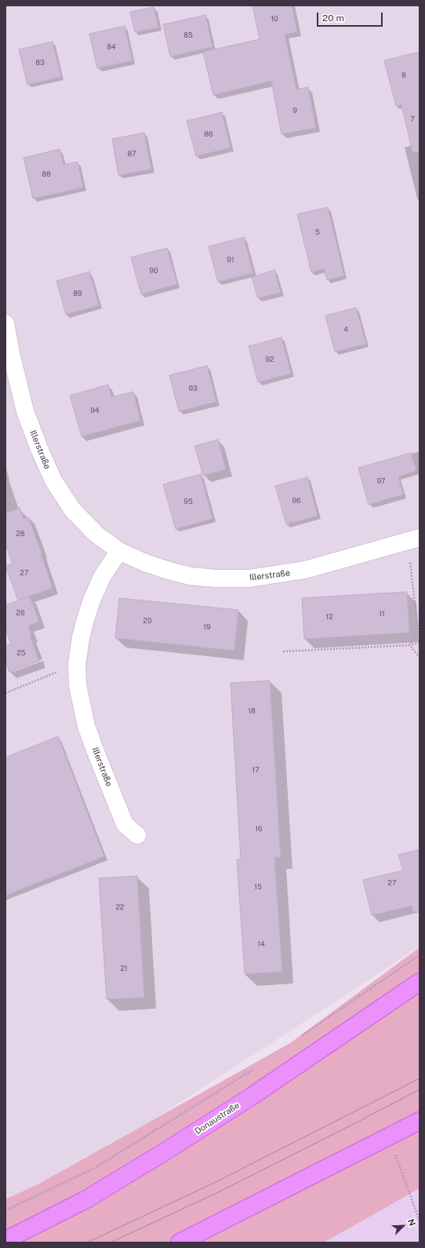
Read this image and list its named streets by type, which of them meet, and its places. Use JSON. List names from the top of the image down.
{
  "streets": {
    "main road": ["Donaustraße"],
    "street": ["Illerstraße"]
  },
  "house_numbers": [
    "10",
    "85",
    "84",
    "83",
    "8",
    "9",
    "7",
    "86",
    "87",
    "88",
    "5",
    "91",
    "90",
    "89",
    "4",
    "92",
    "93",
    "94",
    "97",
    "96",
    "95",
    "28",
    "27",
    "26",
    "11",
    "12",
    "20",
    "19",
    "25",
    "18",
    "17",
    "16",
    "27",
    "15",
    "22",
    "14",
    "21"
  ],
  "scale_bar": "20 m",
  "north": "top right"
}
